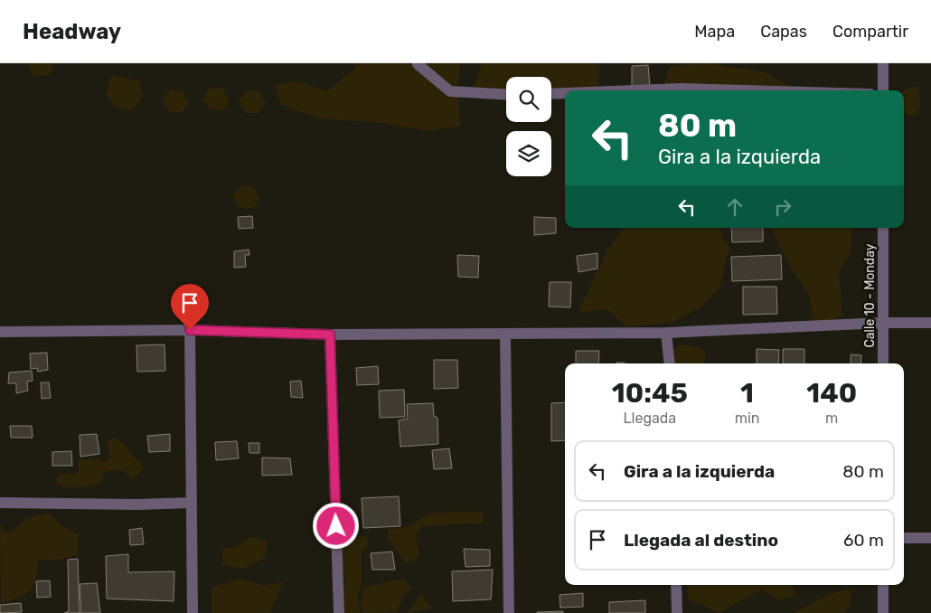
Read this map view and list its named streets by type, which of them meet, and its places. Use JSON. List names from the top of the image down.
{
  "streets": {
    "street": ["Calle 10 - Monday"]
  },
  "page": {
    "header": "Headway",
    "nav": ["Mapa", "Capas", "Compartir"],
    "turn": ["80 m", "Gira a la izquierda"],
    "eta": [
      "10:45",
      "Llegada",
      "1",
      "min",
      "140",
      "m"
    ],
    "list": [
      {
        "name": "Gira a la izquierda",
        "value": "80 m"
      },
      {
        "name": "Llegada al destino",
        "value": "60 m"
      }
    ]
  }
}
